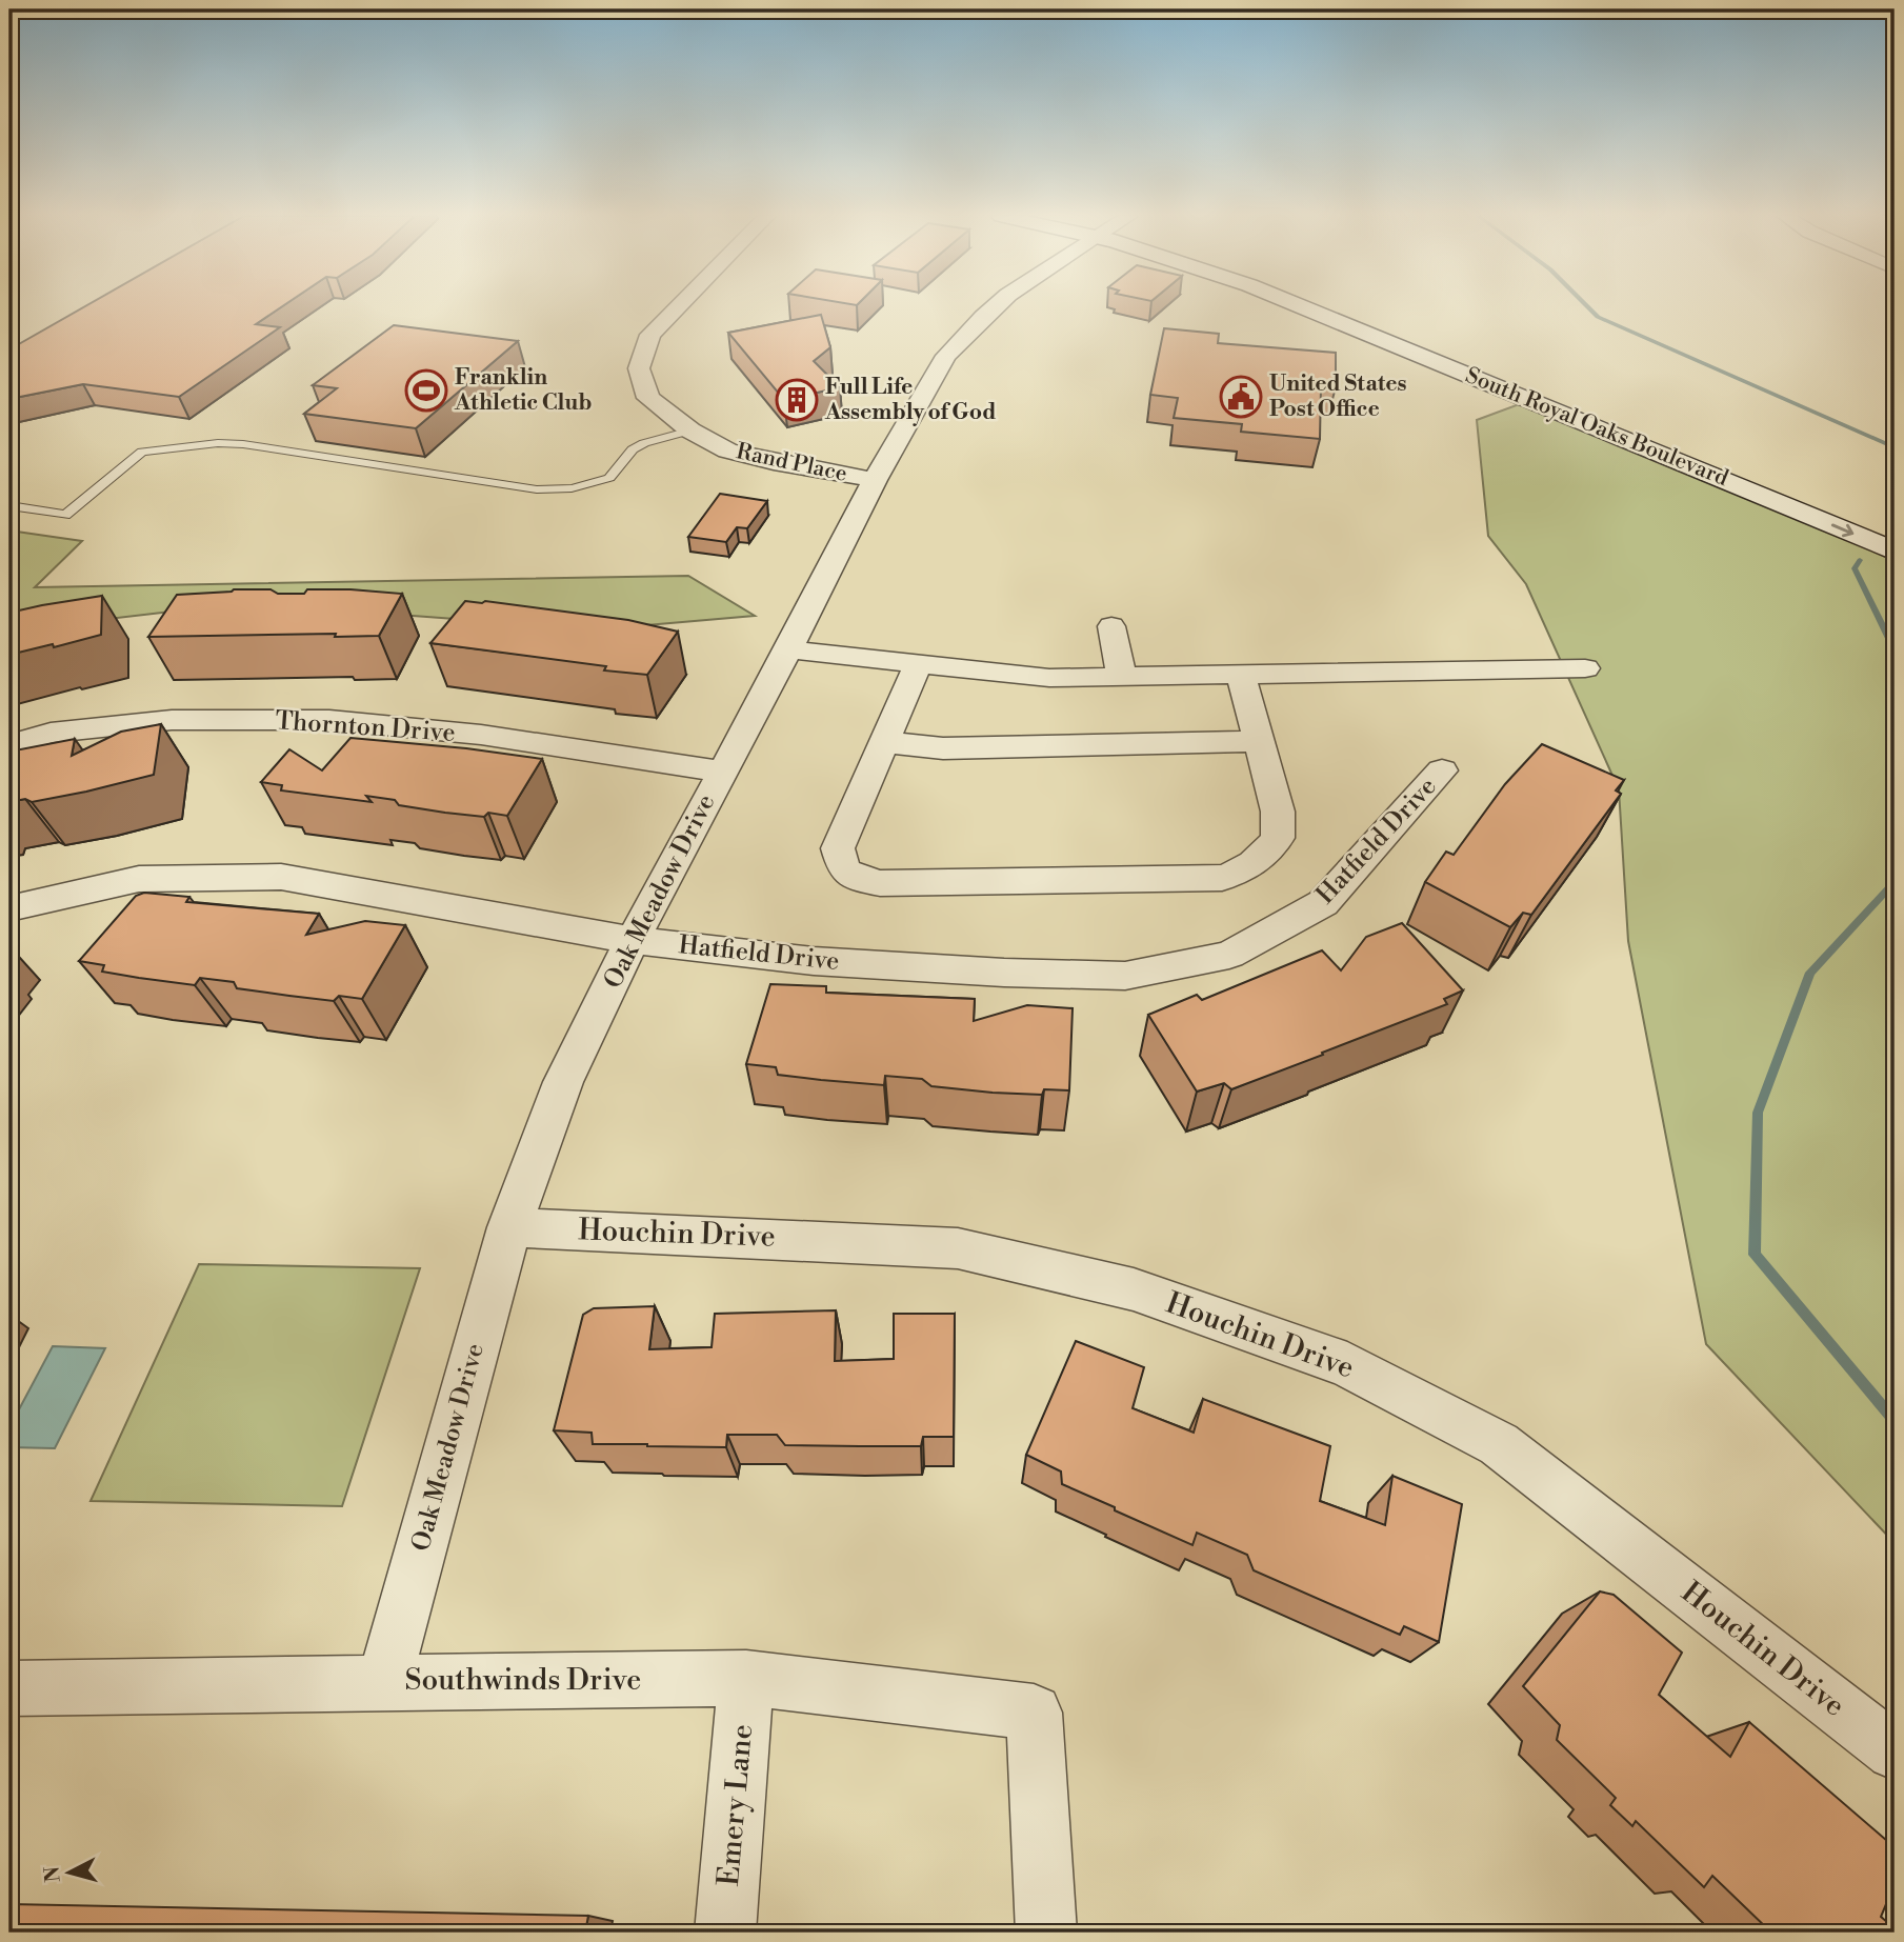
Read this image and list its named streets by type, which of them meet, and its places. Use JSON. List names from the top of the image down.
{
  "streets": {
    "main road": ["South Royal Oaks Boulevard"],
    "street": [
      "Rand Place",
      "Thornton Drive",
      "Hatfield Drive",
      "Oak Meadow Drive",
      "Houchin Drive",
      "Southwinds Drive",
      "Emery Lane"
    ]
  },
  "crossings": [
    ["Rand Place", "Oak Meadow Drive"],
    ["Thornton Drive", "Oak Meadow Drive"],
    ["Hatfield Drive", "Oak Meadow Drive"],
    ["Oak Meadow Drive", "Houchin Drive"],
    ["Oak Meadow Drive", "Southwinds Drive"],
    ["Southwinds Drive", "Emery Lane"]
  ],
  "one_way": ["South Royal Oaks Boulevard"],
  "places": {
    "sports": ["Franklin Athletic Club"],
    "public building": ["United States Post Office"],
    "building": ["Full Life Assembly of God"]
  },
  "north": "left"
}
